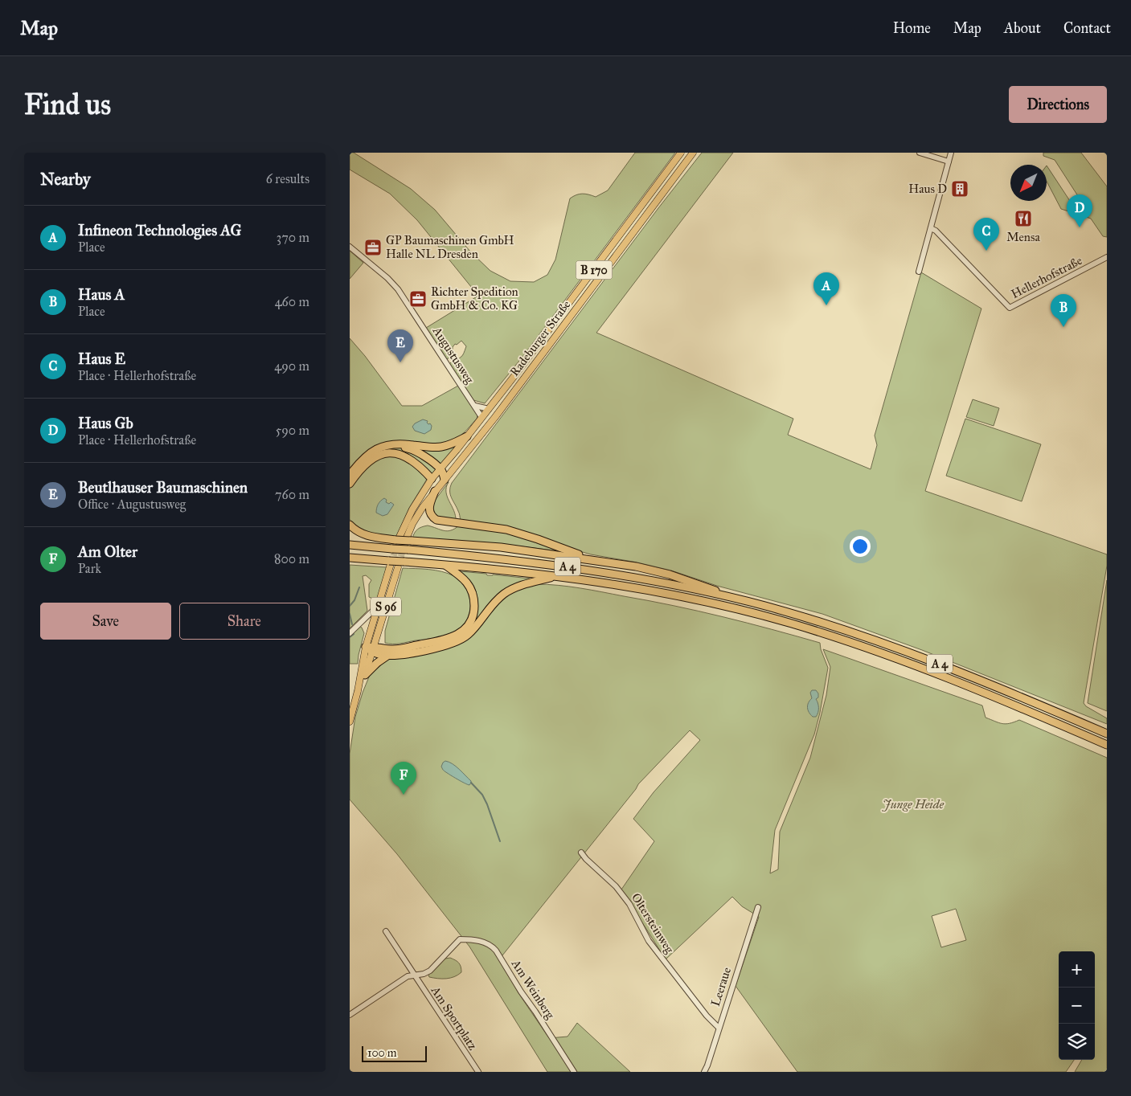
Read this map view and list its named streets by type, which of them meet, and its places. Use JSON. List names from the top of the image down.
{
  "streets": {
    "highway": ["A 4"],
    "main road": ["B 170", "Radeburger Straße", "S 96"],
    "street": [
      "Hellerhofstraße",
      "Augustusweg",
      "Oltersteinweg",
      "Leeraue",
      "Am Weinberg",
      "Am Sportplatz"
    ]
  },
  "crossings": [
    ["Radeburger Straße", "Augustusweg"],
    ["A 4", "S 96"],
    ["Oltersteinweg", "Leeraue"],
    ["Am Weinberg", "Am Sportplatz"]
  ],
  "parks": ["Junge Heide"],
  "places": {
    "building": ["Haus D"],
    "restaurant": ["Mensa"],
    "office": ["GP Baumaschinen GmbH Halle NL Dresden", "Richter Spedition GmbH & Co. KG"]
  },
  "scale_bar": "100 m",
  "north": "bottom left",
  "page": {
    "header": "Map",
    "nav": [
      "Home",
      "Map",
      "About",
      "Contact"
    ],
    "buttons": [
      "Directions",
      ["Save", "Share"]
    ],
    "title": "Find us",
    "heading": ["Nearby", "6 results"],
    "pins": [
      "D",
      "C",
      "A",
      "B",
      "E",
      "F"
    ],
    "list": [
      {
        "mark": "A",
        "name": "Infineon Technologies AG",
        "note": "Place",
        "value": "370 m"
      },
      {
        "mark": "B",
        "name": "Haus A",
        "note": "Place",
        "value": "460 m"
      },
      {
        "mark": "C",
        "name": "Haus E",
        "note": "Place · Hellerhofstraße",
        "value": "490 m"
      },
      {
        "mark": "D",
        "name": "Haus Gb",
        "note": "Place · Hellerhofstraße",
        "value": "590 m"
      },
      {
        "mark": "E",
        "name": "Beutlhauser Baumaschinen",
        "note": "Office · Augustusweg",
        "value": "760 m"
      },
      {
        "mark": "F",
        "name": "Am Olter",
        "note": "Park",
        "value": "800 m"
      }
    ],
    "map_buttons": ["+", "−"],
    "scale": "100 m"
  }
}
